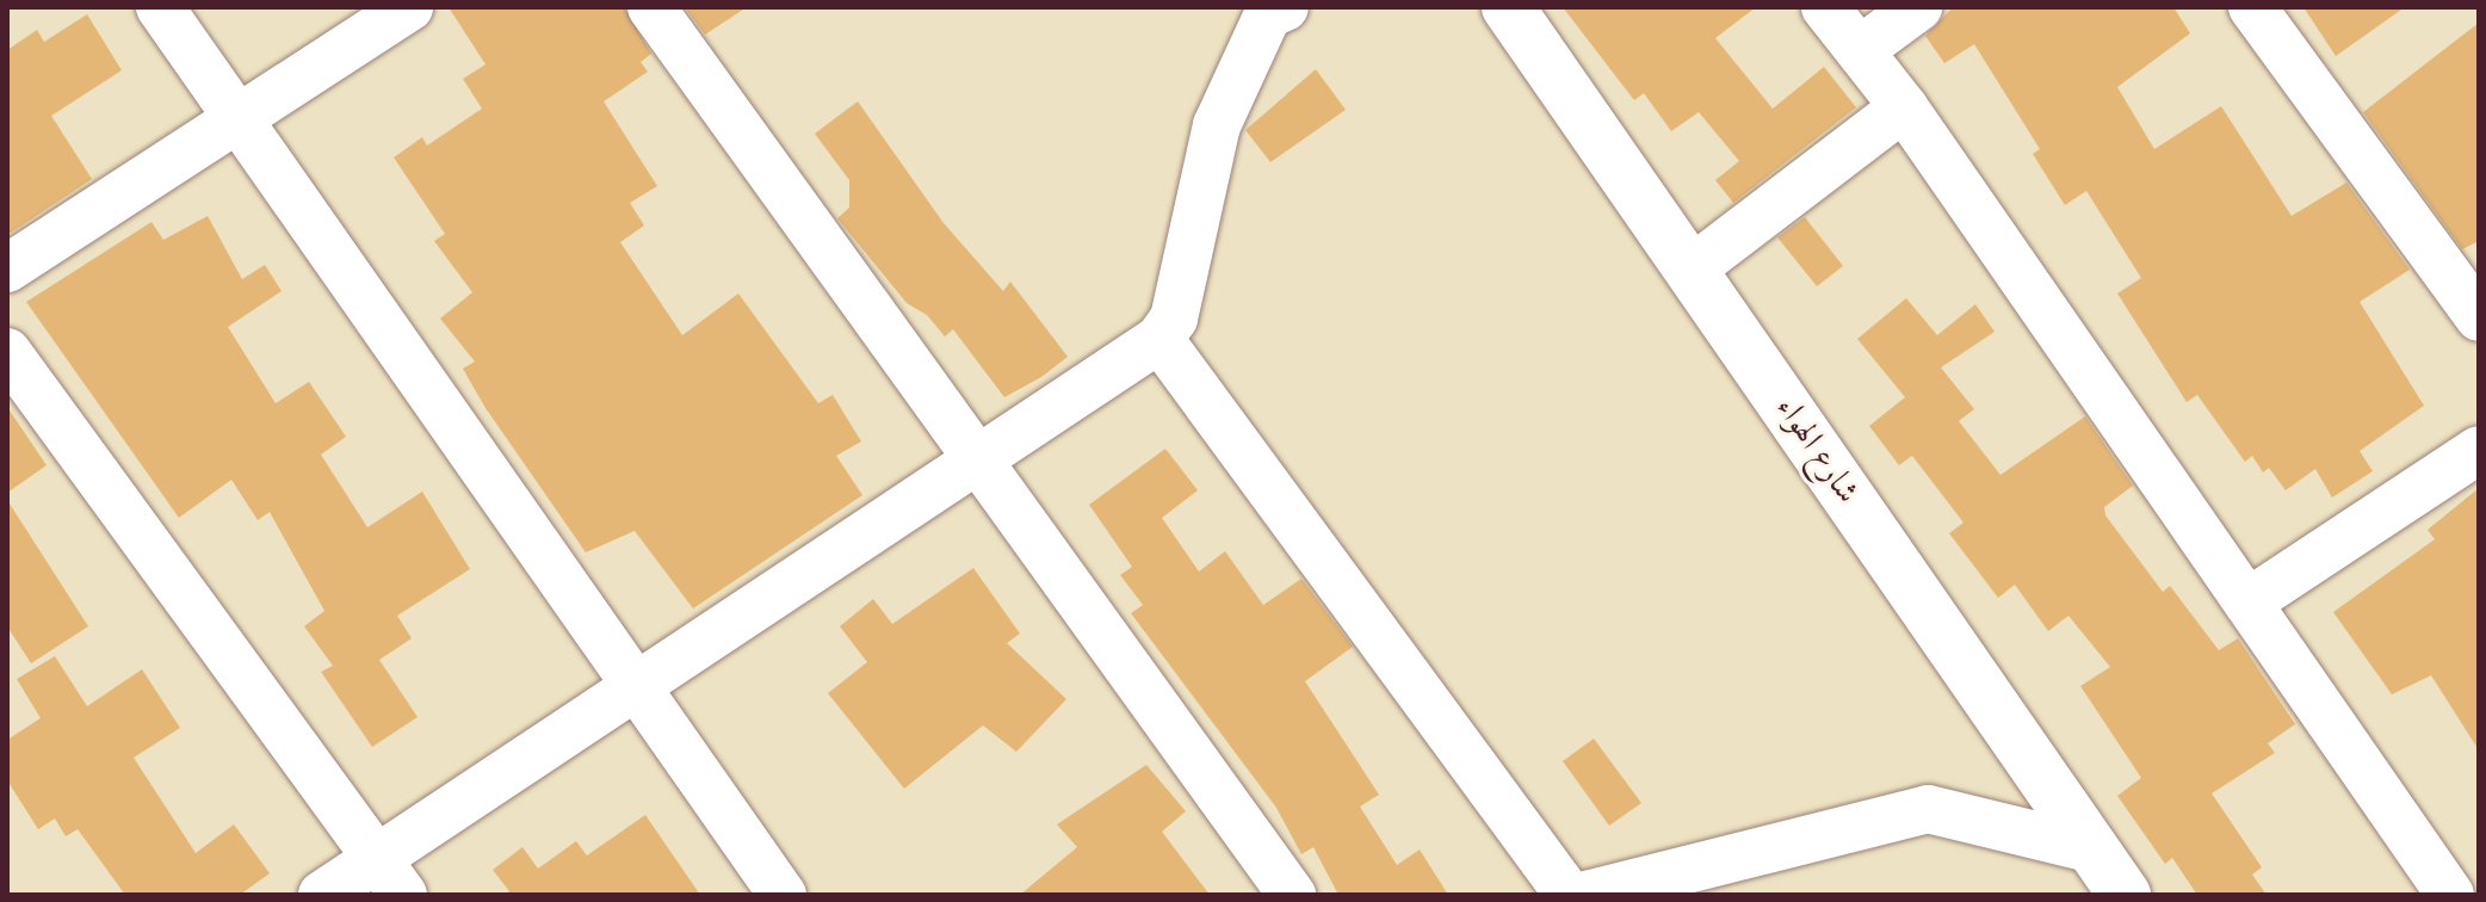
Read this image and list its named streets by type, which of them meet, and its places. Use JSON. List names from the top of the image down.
{
  "streets": {
    "street": ["شارع الهواء"]
  }
}
